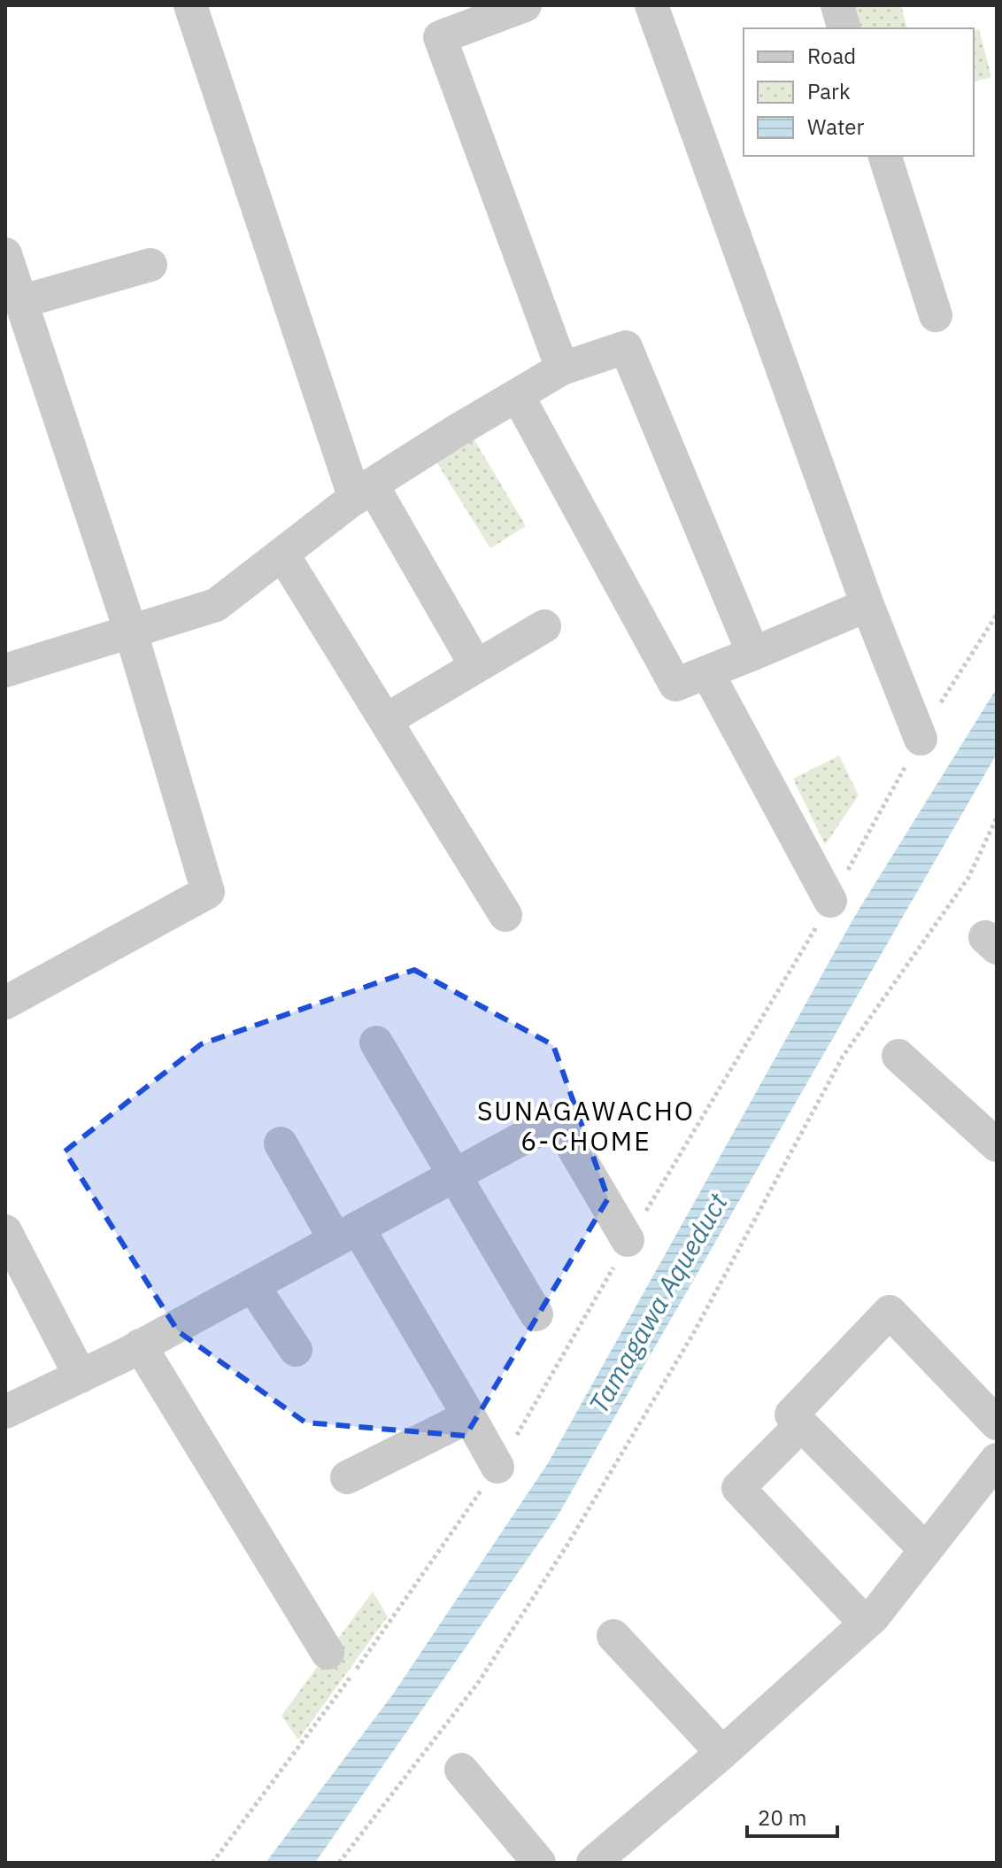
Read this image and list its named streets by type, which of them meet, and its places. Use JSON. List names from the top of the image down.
{
  "districts": ["SUNAGAWACHO 6-CHOME"],
  "water": ["Tamagawa Aqueduct"],
  "legend": ["Road", "Park", "Water"],
  "scale_bar": "20 m"
}
